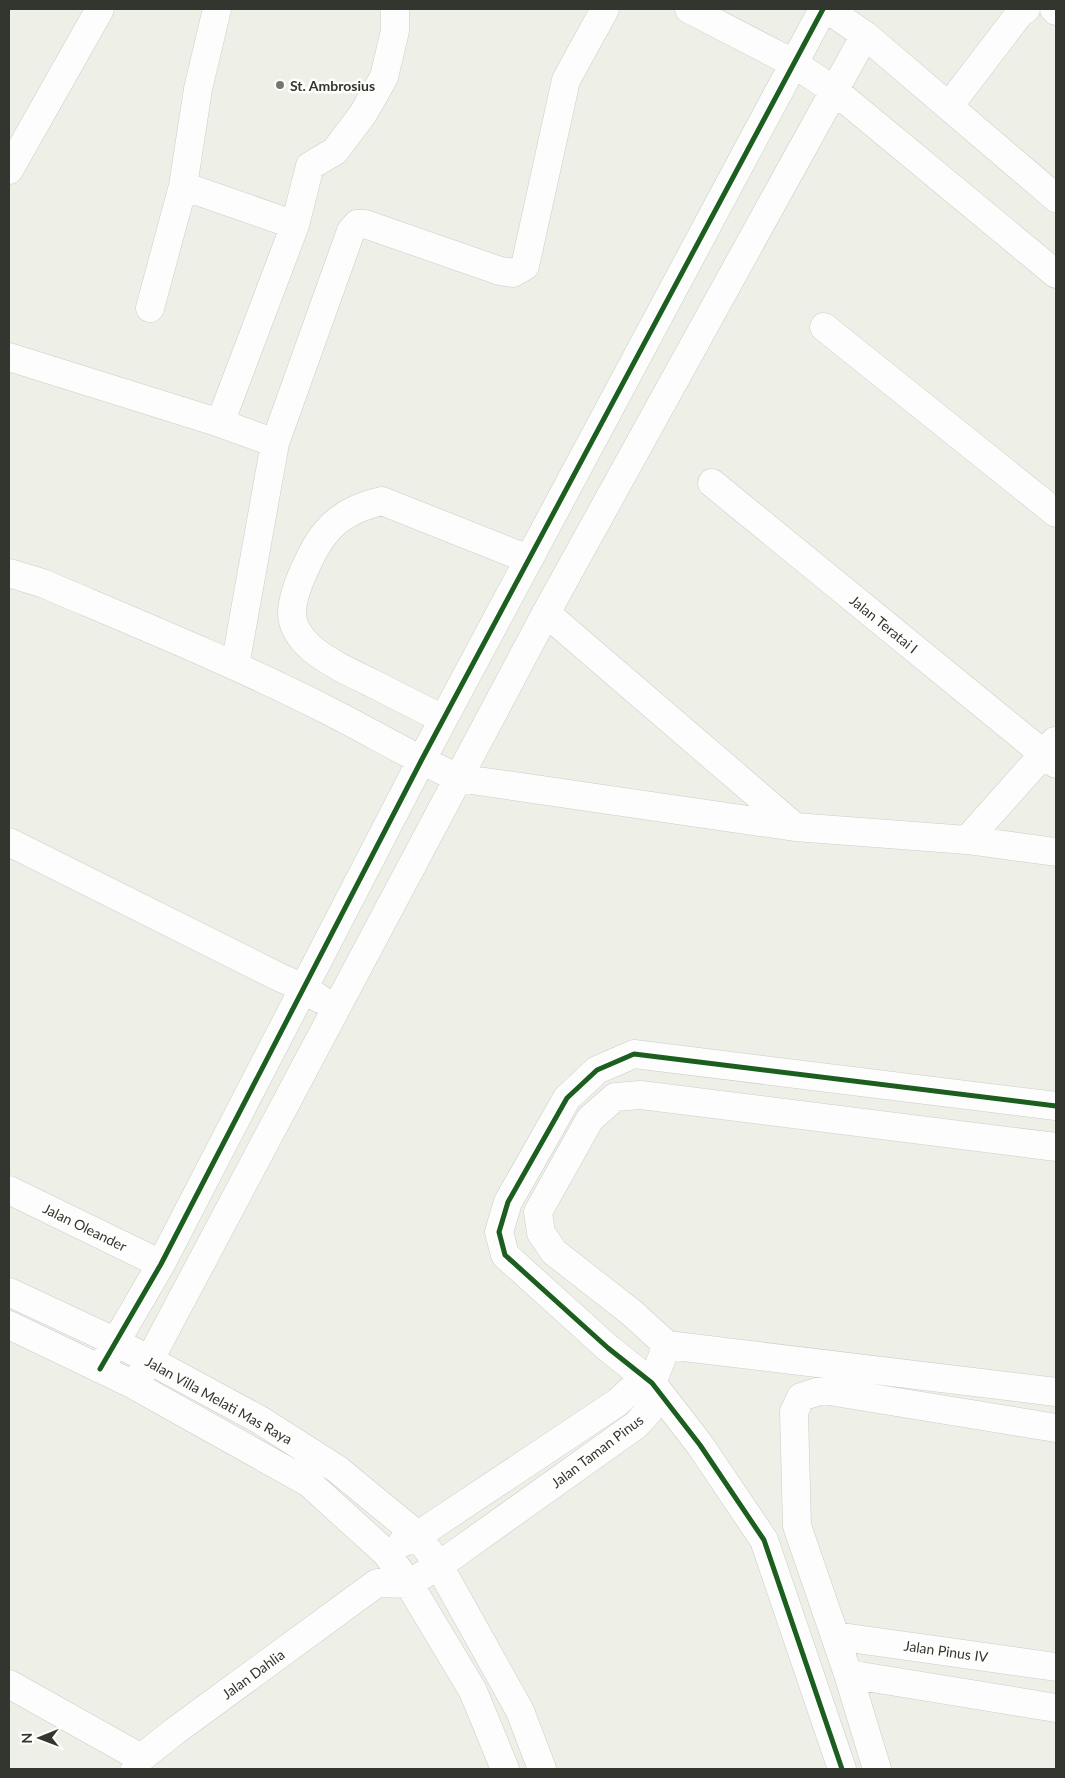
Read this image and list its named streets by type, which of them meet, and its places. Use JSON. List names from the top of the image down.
{
  "streets": {
    "street": [
      "Jalan Teratai I",
      "Jalan Oleander",
      "Jalan Villa Melati Mas Raya",
      "Jalan Taman Pinus",
      "Jalan Pinus IV",
      "Jalan Dahlia"
    ]
  },
  "crossings": [
    ["Jalan Villa Melati Mas Raya", "Jalan Taman Pinus"]
  ],
  "places": ["St. Ambrosius"],
  "north": "left"
}
